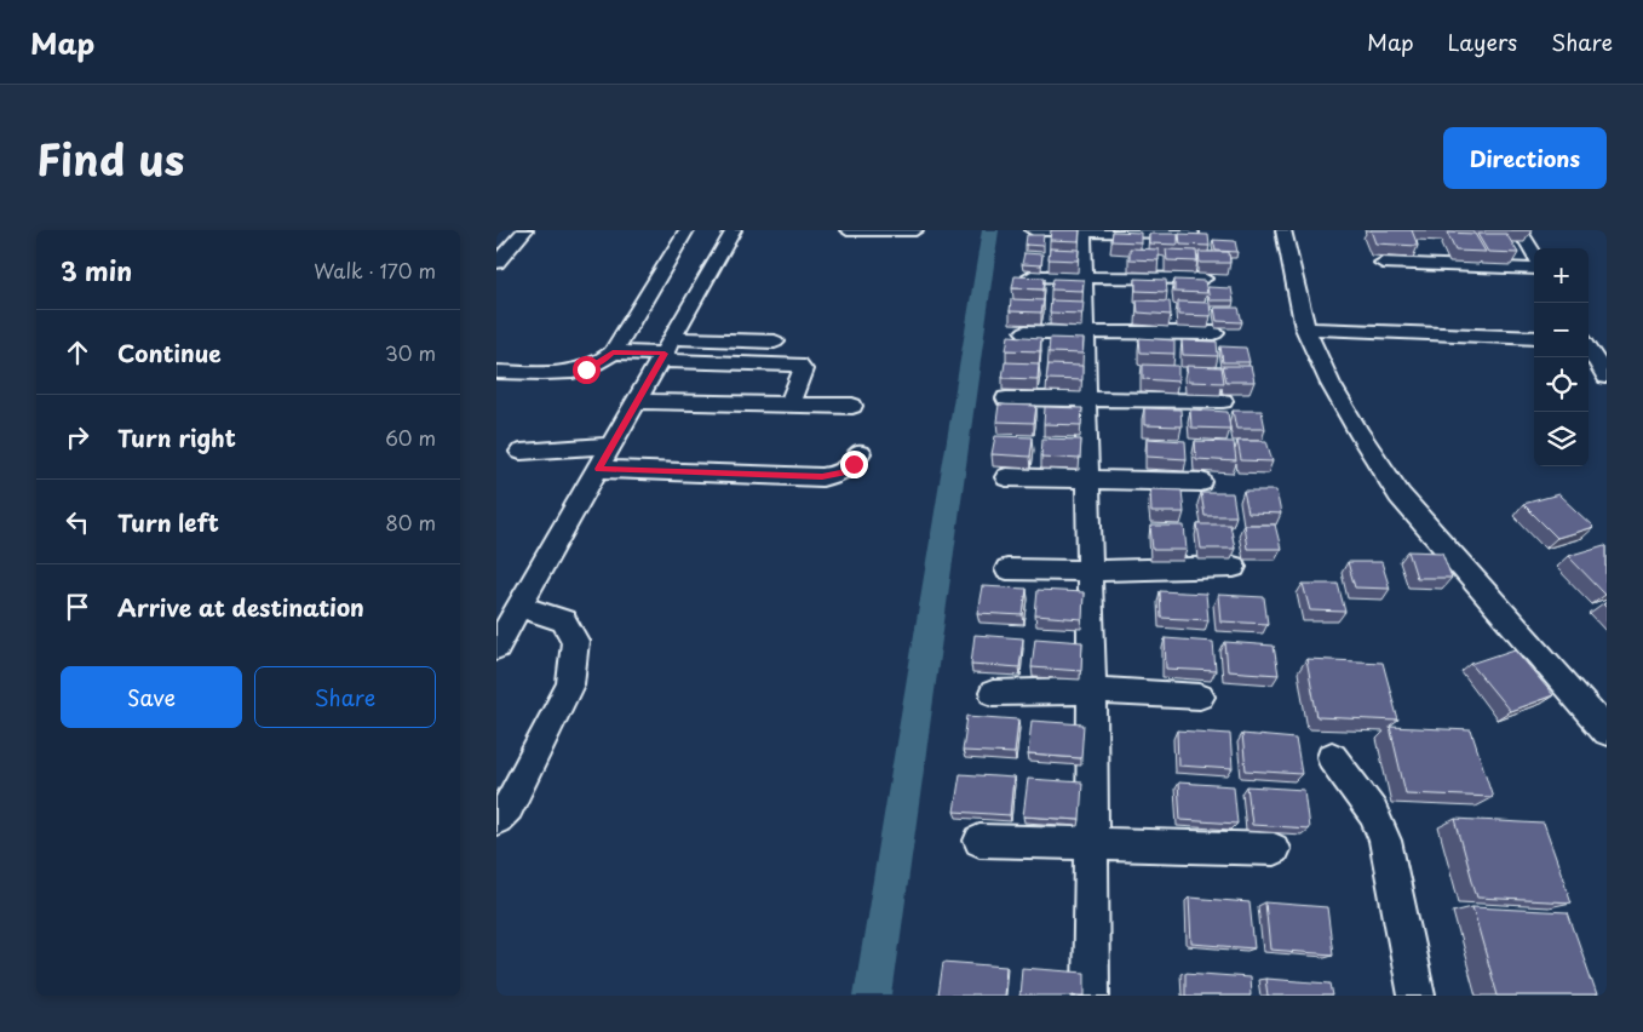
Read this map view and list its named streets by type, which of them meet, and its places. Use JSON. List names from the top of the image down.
{
  "page": {
    "header": "Map",
    "nav": ["Map", "Layers", "Share"],
    "title": "Find us",
    "buttons": [
      "Directions",
      ["Save", "Share"]
    ],
    "heading": ["3 min", "Walk · 170 m"],
    "map_buttons": ["+", "−"],
    "list": [
      ["Continue", "30 m"],
      ["Turn right", "60 m"],
      ["Turn left", "80 m"],
      "Arrive at destination"
    ]
  }
}
